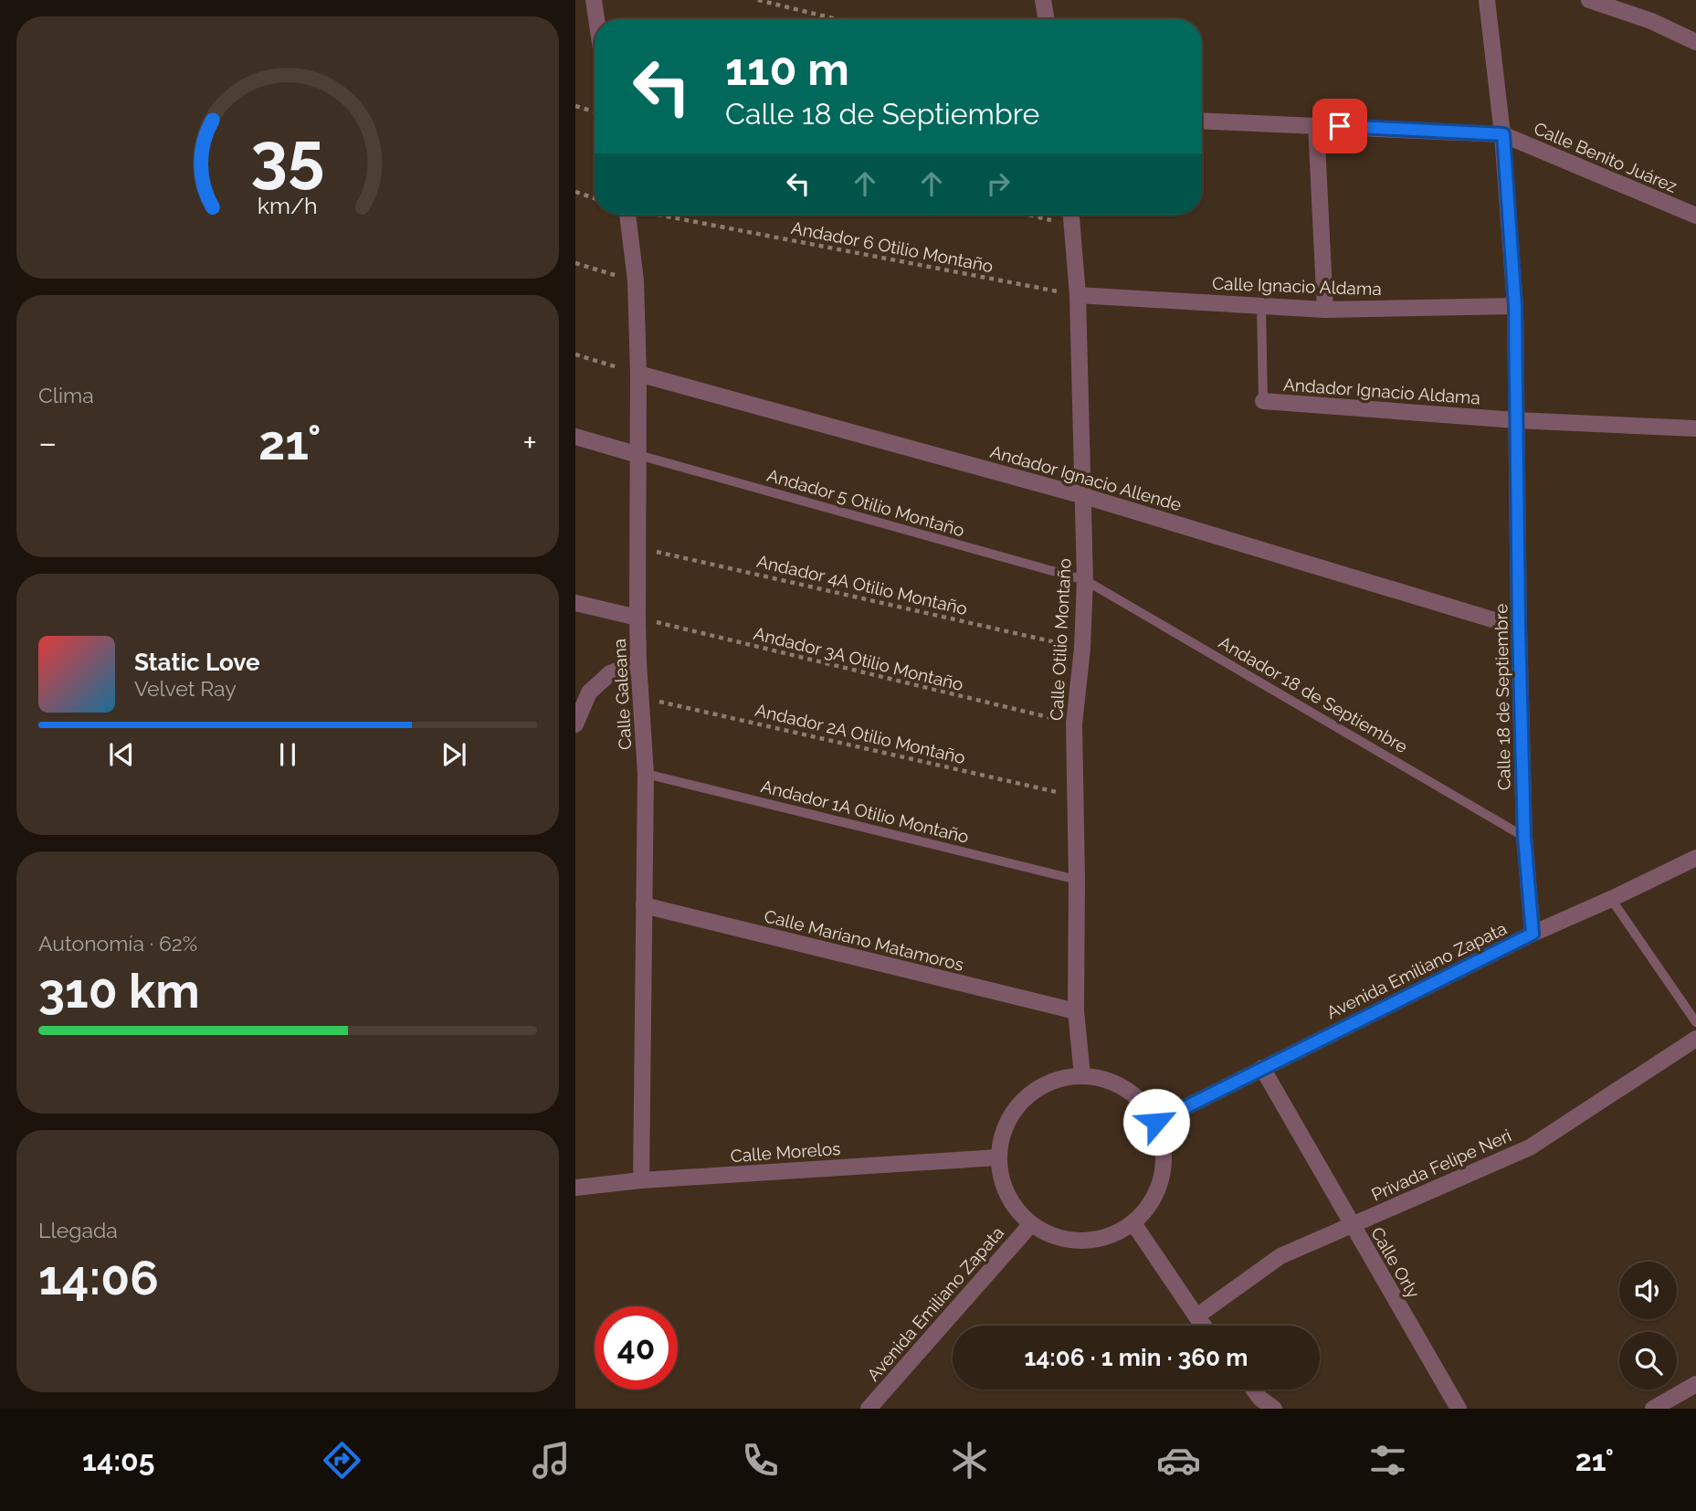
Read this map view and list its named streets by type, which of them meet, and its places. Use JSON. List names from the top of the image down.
{
  "streets": {
    "street": [
      "Calle Benito Juárez",
      "Calle Ignacio Aldama",
      "Andador Ignacio Aldama",
      "Andador Ignacio Allende",
      "Calle Otilio Montaño",
      "Calle Galeana",
      "Calle 18 de Septiembre",
      "Calle Mariano Matamoros",
      "Avenida Emiliano Zapata",
      "Calle Morelos",
      "Privada Felipe Neri",
      "Calle Orly"
    ],
    "lane": ["Andador 5 Otilio Montaño", "Andador 18 de Septiembre", "Andador 1A Otilio Montaño"],
    "path": [
      "Andador 6 Otilio Montaño",
      "Andador 4A Otilio Montaño",
      "Andador 3A Otilio Montaño",
      "Andador 2A Otilio Montaño"
    ]
  },
  "crossings": [
    ["Calle Benito Juárez", "Calle 18 de Septiembre"],
    ["Andador 6 Otilio Montaño", "Calle Ignacio Aldama"],
    ["Andador 6 Otilio Montaño", "Calle Otilio Montaño"],
    ["Calle Ignacio Aldama", "Andador Ignacio Aldama"],
    ["Calle Ignacio Aldama", "Calle Otilio Montaño"],
    ["Calle Ignacio Aldama", "Calle 18 de Septiembre"],
    ["Andador Ignacio Aldama", "Calle 18 de Septiembre"],
    ["Andador Ignacio Allende", "Calle Otilio Montaño"],
    ["Andador Ignacio Allende", "Calle Galeana"],
    ["Andador Ignacio Allende", "Calle 18 de Septiembre"],
    ["Andador 5 Otilio Montaño", "Calle Otilio Montaño"],
    ["Andador 5 Otilio Montaño", "Calle Galeana"],
    ["Andador 5 Otilio Montaño", "Andador 18 de Septiembre"],
    ["Andador 4A Otilio Montaño", "Calle Otilio Montaño"],
    ["Andador 4A Otilio Montaño", "Calle Galeana"],
    ["Calle Otilio Montaño", "Andador 3A Otilio Montaño"],
    ["Calle Otilio Montaño", "Andador 18 de Septiembre"],
    ["Calle Otilio Montaño", "Andador 2A Otilio Montaño"],
    ["Calle Otilio Montaño", "Andador 1A Otilio Montaño"],
    ["Calle Otilio Montaño", "Calle Mariano Matamoros"],
    ["Calle Otilio Montaño", "Avenida Emiliano Zapata"],
    ["Calle Otilio Montaño", "Calle Morelos"],
    ["Andador 3A Otilio Montaño", "Calle Galeana"],
    ["Calle Galeana", "Andador 2A Otilio Montaño"],
    ["Calle Galeana", "Andador 1A Otilio Montaño"],
    ["Calle Galeana", "Calle Mariano Matamoros"],
    ["Calle Galeana", "Calle Morelos"],
    ["Andador 18 de Septiembre", "Calle 18 de Septiembre"],
    ["Calle 18 de Septiembre", "Avenida Emiliano Zapata"],
    ["Avenida Emiliano Zapata", "Calle Morelos"],
    ["Avenida Emiliano Zapata", "Calle Orly"],
    ["Privada Felipe Neri", "Calle Orly"]
  ],
  "page": {
    "turn": ["110 m", "Calle 18 de Septiembre"],
    "tile": [
      "Clima",
      ["Autonomía · 62%", "310 km"],
      ["Llegada", "14:06"]
    ],
    "heat": ["−", "21°", "+"],
    "song": ["Static Love", "Velvet Ray"],
    "limit": "40",
    "trip": "14:06 · 1 min · 360 m",
    "tabs": ["14:05", "21°"],
    "gauge": ["35", "km/h"]
  }
}
